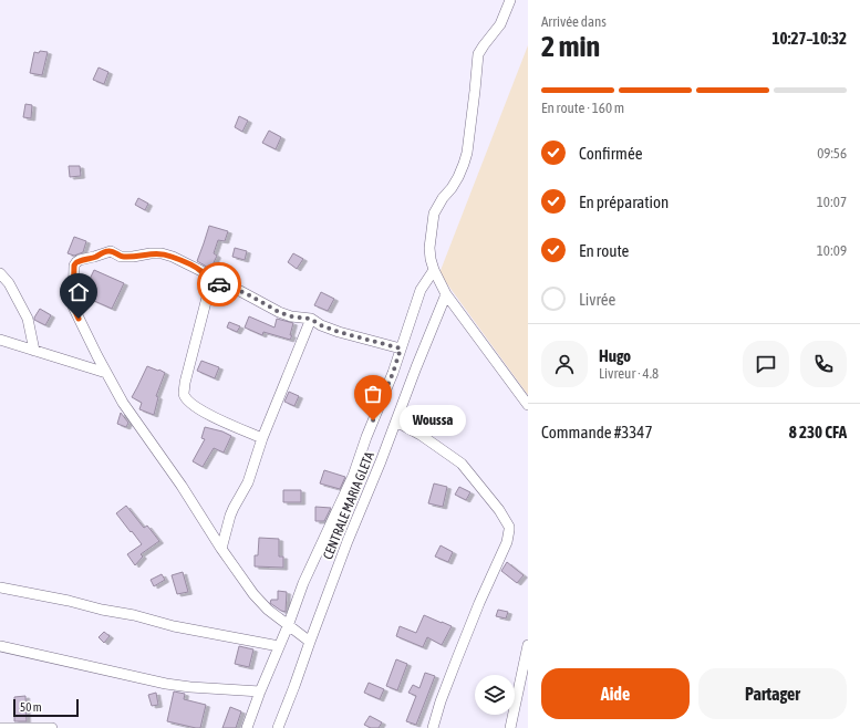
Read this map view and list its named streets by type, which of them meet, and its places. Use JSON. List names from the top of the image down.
{
  "streets": {
    "street": ["CENTRALE MARIA GLETA"]
  },
  "places": ["Woussa"],
  "scale_bar": "50 m",
  "page": {
    "heading": ["2 min", "Arrivée dans", "10:27–10:32"],
    "panel": [
      "Hugo",
      "Livreur · 4.8",
      "Commande #3347",
      "8 230 CFA"
    ],
    "bar": "En route · 160 m",
    "list": [
      ["Confirmée", "09:56"],
      ["En préparation", "10:07"],
      ["En route", "10:09"],
      "Livrée"
    ],
    "bubble": "Woussa",
    "buttons": ["Aide", "Partager"],
    "scale": "50 m"
  }
}
